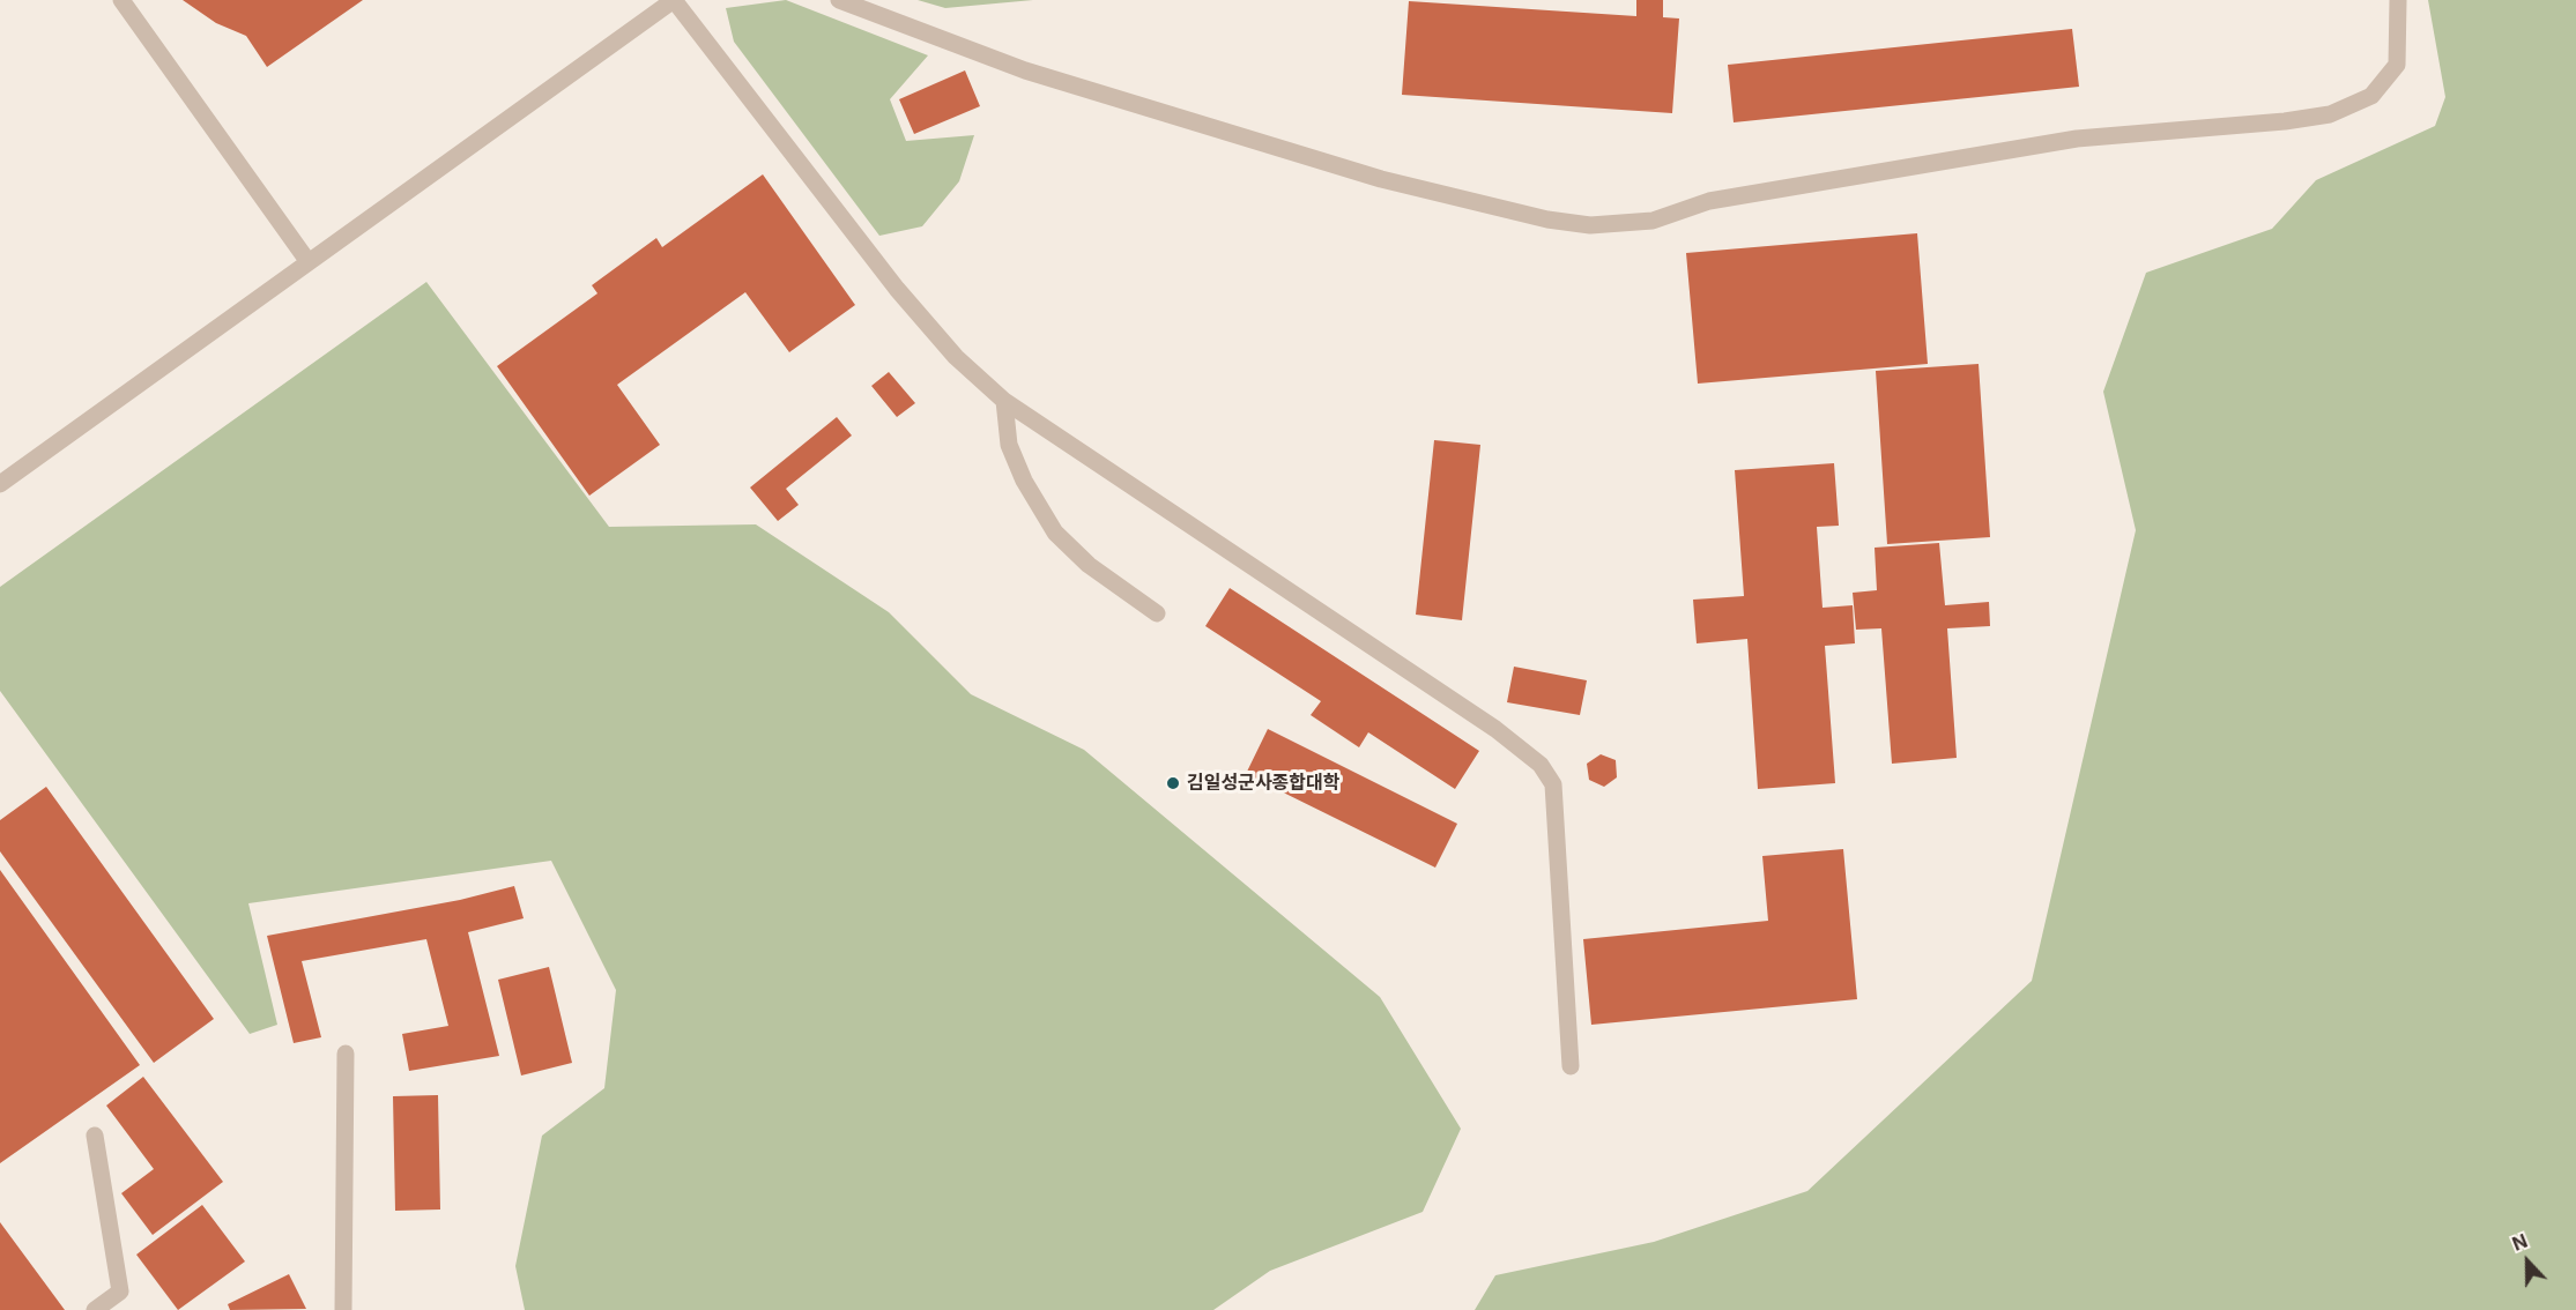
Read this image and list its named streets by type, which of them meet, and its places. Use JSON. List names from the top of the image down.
{
  "places": ["김일성군사종합대학"],
  "north": "top"
}
